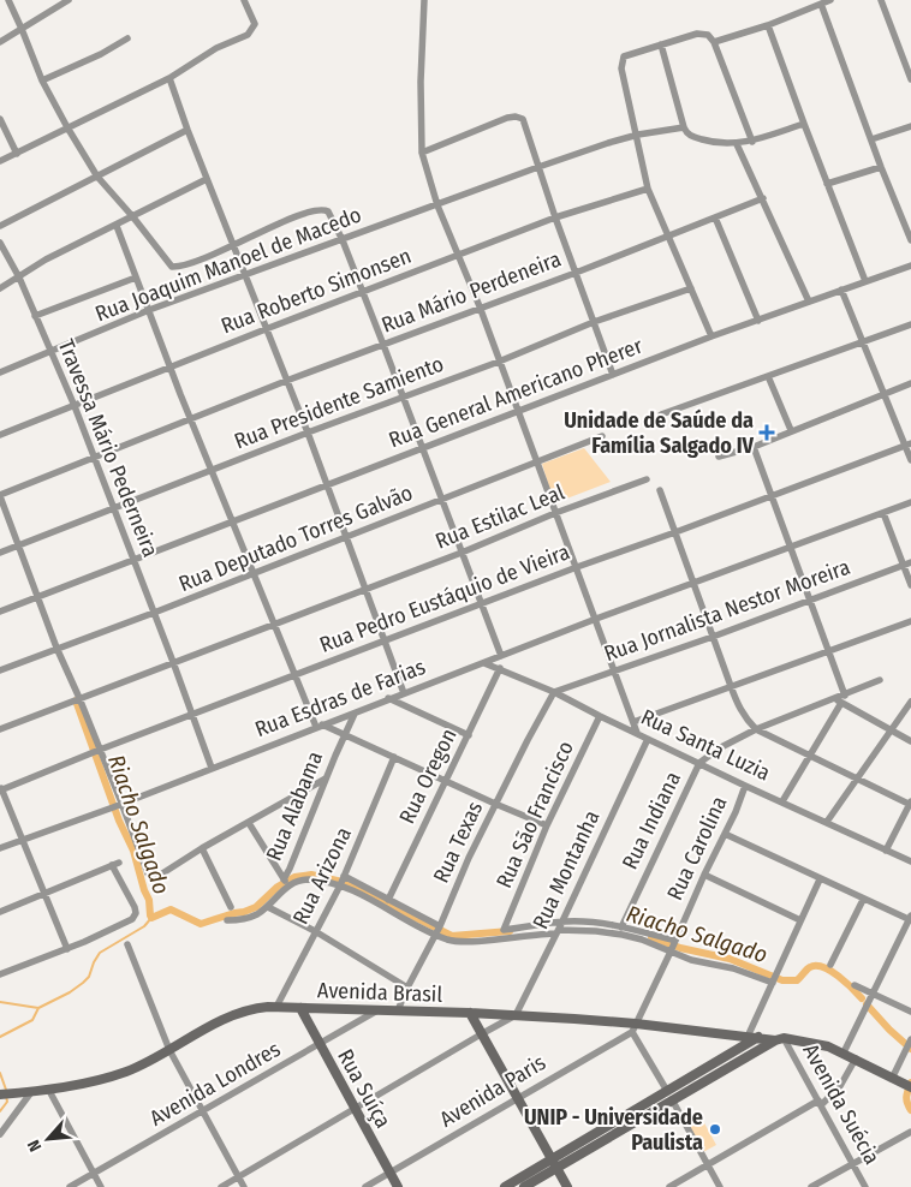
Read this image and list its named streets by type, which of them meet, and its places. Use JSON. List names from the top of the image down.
{
  "streets": {
    "street": [
      "Rua Joaquim Manoel de Macedo",
      "Rua Roberto Simonsen",
      "Rua Mário Perdeneira",
      "Rua General Americano Pherer",
      "Rua Presidente Samiento",
      "Travessa Mário Pederneira",
      "Rua Estilac Leal",
      "Rua Deputado Torres Galvão",
      "Rua Pedro Eustáquio de Vieira",
      "Rua Jornalista Nestor Moreira",
      "Rua Esdras de Farias",
      "Rua Santa Luzia",
      "Rua Oregon",
      "Rua Alabama",
      "Rua São Francisco",
      "Rua Indiana",
      "Rua Texas",
      "Rua Carolina",
      "Rua Montanha",
      "Rua Arizona",
      "Avenida Brasil",
      "Avenida Londres",
      "Rua Suíça",
      "Avenida Paris",
      "Avenida Suécia"
    ]
  },
  "crossings": [
    ["Rua Joaquim Manoel de Macedo", "Travessa Mário Pederneira"],
    ["Rua Roberto Simonsen", "Travessa Mário Pederneira"],
    ["Rua Mário Perdeneira", "Travessa Mário Pederneira"],
    ["Rua General Americano Pherer", "Travessa Mário Pederneira"],
    ["Rua Presidente Samiento", "Travessa Mário Pederneira"],
    ["Travessa Mário Pederneira", "Rua Estilac Leal"],
    ["Travessa Mário Pederneira", "Rua Deputado Torres Galvão"],
    ["Travessa Mário Pederneira", "Rua Pedro Eustáquio de Vieira"],
    ["Travessa Mário Pederneira", "Rua Esdras de Farias"],
    ["Rua Jornalista Nestor Moreira", "Rua Santa Luzia"],
    ["Rua Jornalista Nestor Moreira", "Rua Texas"],
    ["Rua Esdras de Farias", "Rua Santa Luzia"],
    ["Rua Esdras de Farias", "Rua Alabama"],
    ["Rua Santa Luzia", "Rua Oregon"],
    ["Rua Santa Luzia", "Rua São Francisco"],
    ["Rua Santa Luzia", "Rua Indiana"],
    ["Rua Santa Luzia", "Rua Texas"],
    ["Rua Santa Luzia", "Rua Carolina"],
    ["Rua Santa Luzia", "Rua Montanha"],
    ["Rua São Francisco", "Rua Montanha"],
    ["Rua Texas", "Avenida Brasil"],
    ["Rua Carolina", "Avenida Brasil"],
    ["Rua Carolina", "Avenida Paris"],
    ["Rua Montanha", "Avenida Brasil"],
    ["Rua Arizona", "Avenida Brasil"],
    ["Avenida Brasil", "Avenida Londres"],
    ["Avenida Brasil", "Rua Suíça"],
    ["Avenida Brasil", "Avenida Paris"],
    ["Avenida Brasil", "Avenida Suécia"],
    ["Avenida Londres", "Rua Suíça"],
    ["Rua Suíça", "Avenida Paris"]
  ],
  "water": ["Riacho Salgado"],
  "places": {
    "health": ["Unidade de Saúde da Família Salgado IV"],
    "other": ["UNIP - Universidade Paulista"]
  },
  "north": "bottom left"
}
